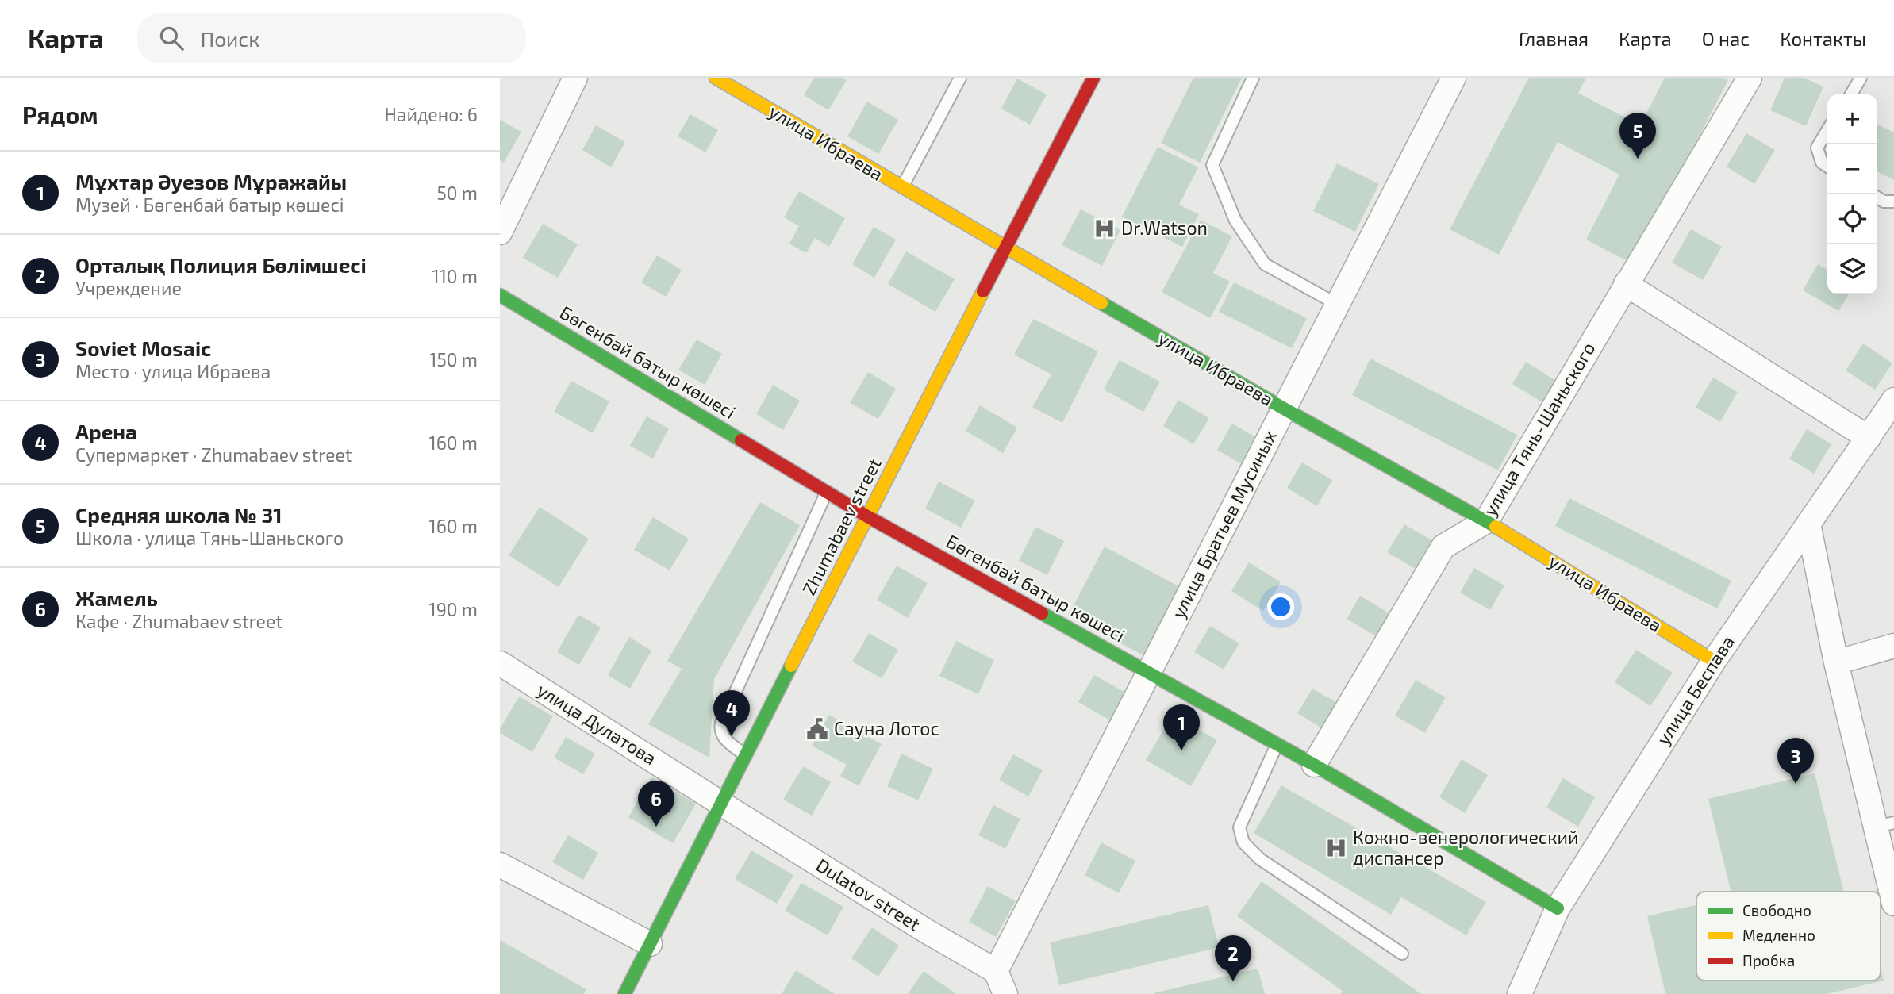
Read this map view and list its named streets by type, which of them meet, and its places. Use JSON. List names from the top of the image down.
{
  "streets": {
    "street": [
      "улица Ибраева",
      "Бөгенбай батыр көшесі",
      "улица Тянь-Шаньского",
      "улица Братьев Мусиных",
      "Zhumabaev street",
      "улица Беспава",
      "улица Дулатова",
      "Dulatov street"
    ]
  },
  "crossings": [
    ["улица Ибраева", "улица Тянь-Шаньского"],
    ["улица Ибраева", "улица Братьев Мусиных"],
    ["улица Ибраева", "Zhumabaev street"],
    ["улица Ибраева", "улица Беспава"],
    ["Бөгенбай батыр көшесі", "улица Тянь-Шаньского"],
    ["Бөгенбай батыр көшесі", "улица Братьев Мусиных"],
    ["Бөгенбай батыр көшесі", "Zhumabaev street"],
    ["Бөгенбай батыр көшесі", "улица Беспава"],
    ["улица Братьев Мусиных", "Dulatov street"],
    ["Zhumabaev street", "улица Дулатова"],
    ["Zhumabaev street", "Dulatov street"],
    ["улица Дулатова", "Dulatov street"]
  ],
  "places": {
    "hospital": ["Dr.Watson", "Кожно-венерологический диспансер"],
    "public building": ["Сауна Лотос"]
  },
  "legend": ["Свободно", "Медленно", "Пробка"],
  "page": {
    "header": "Карта",
    "search": "Поиск",
    "nav": [
      "Главная",
      "Карта",
      "О нас",
      "Контакты"
    ],
    "heading": ["Рядом", "Найдено: 6"],
    "map_buttons": ["+", "−"],
    "pins": [
      "5",
      "4",
      "1",
      "3",
      "6",
      "2"
    ],
    "list": [
      {
        "mark": "1",
        "name": "Мұхтар Әуезов Мұражайы",
        "note": "Музей · Бөгенбай батыр көшесі",
        "value": "50 m"
      },
      {
        "mark": "2",
        "name": "Орталық Полиция Бөлімшесі",
        "note": "Учреждение",
        "value": "110 m"
      },
      {
        "mark": "3",
        "name": "Soviet Mosaic",
        "note": "Место · улица Ибраева",
        "value": "150 m"
      },
      {
        "mark": "4",
        "name": "Арена",
        "note": "Супермаркет · Zhumabaev street",
        "value": "160 m"
      },
      {
        "mark": "5",
        "name": "Средняя школа № 31",
        "note": "Школа · улица Тянь-Шаньского",
        "value": "160 m"
      },
      {
        "mark": "6",
        "name": "Жамель",
        "note": "Кафе · Zhumabaev street",
        "value": "190 m"
      }
    ]
  }
}
